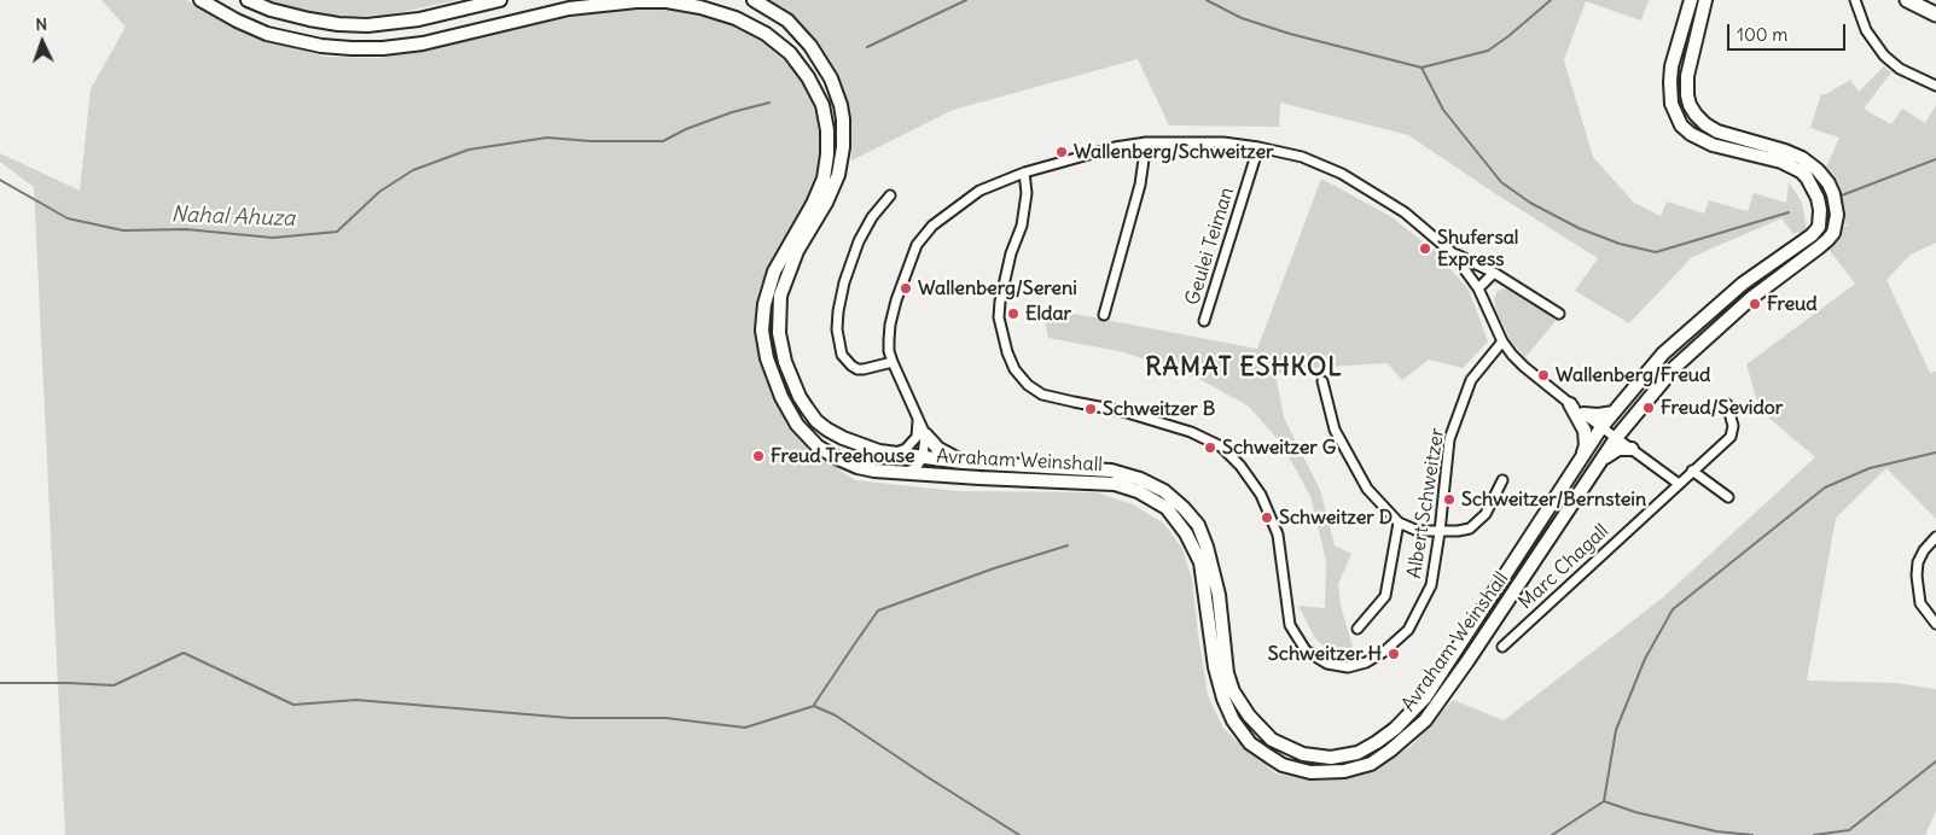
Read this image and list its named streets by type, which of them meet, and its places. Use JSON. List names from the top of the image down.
{
  "streets": {
    "main road": ["Avraham Weinshall"],
    "street": ["Geulei Teiman", "Albert Schweitzer", "Marc Chagall"]
  },
  "districts": ["RAMAT ESHKOL"],
  "water": ["Nahal Ahuza"],
  "places": [
    "Wallenberg/Schweitzer",
    "Shufersal Express",
    "Wallenberg/Sereni",
    "Freud",
    "Eldar",
    "Wallenberg/Freud",
    "Freud/Sevidor",
    "Schweitzer B",
    "Schweitzer G",
    "Freud Treehouse",
    "Schweitzer/Bernstein",
    "Schweitzer D",
    "Schweitzer H"
  ],
  "scale_bar": "100 m",
  "north": "top"
}
